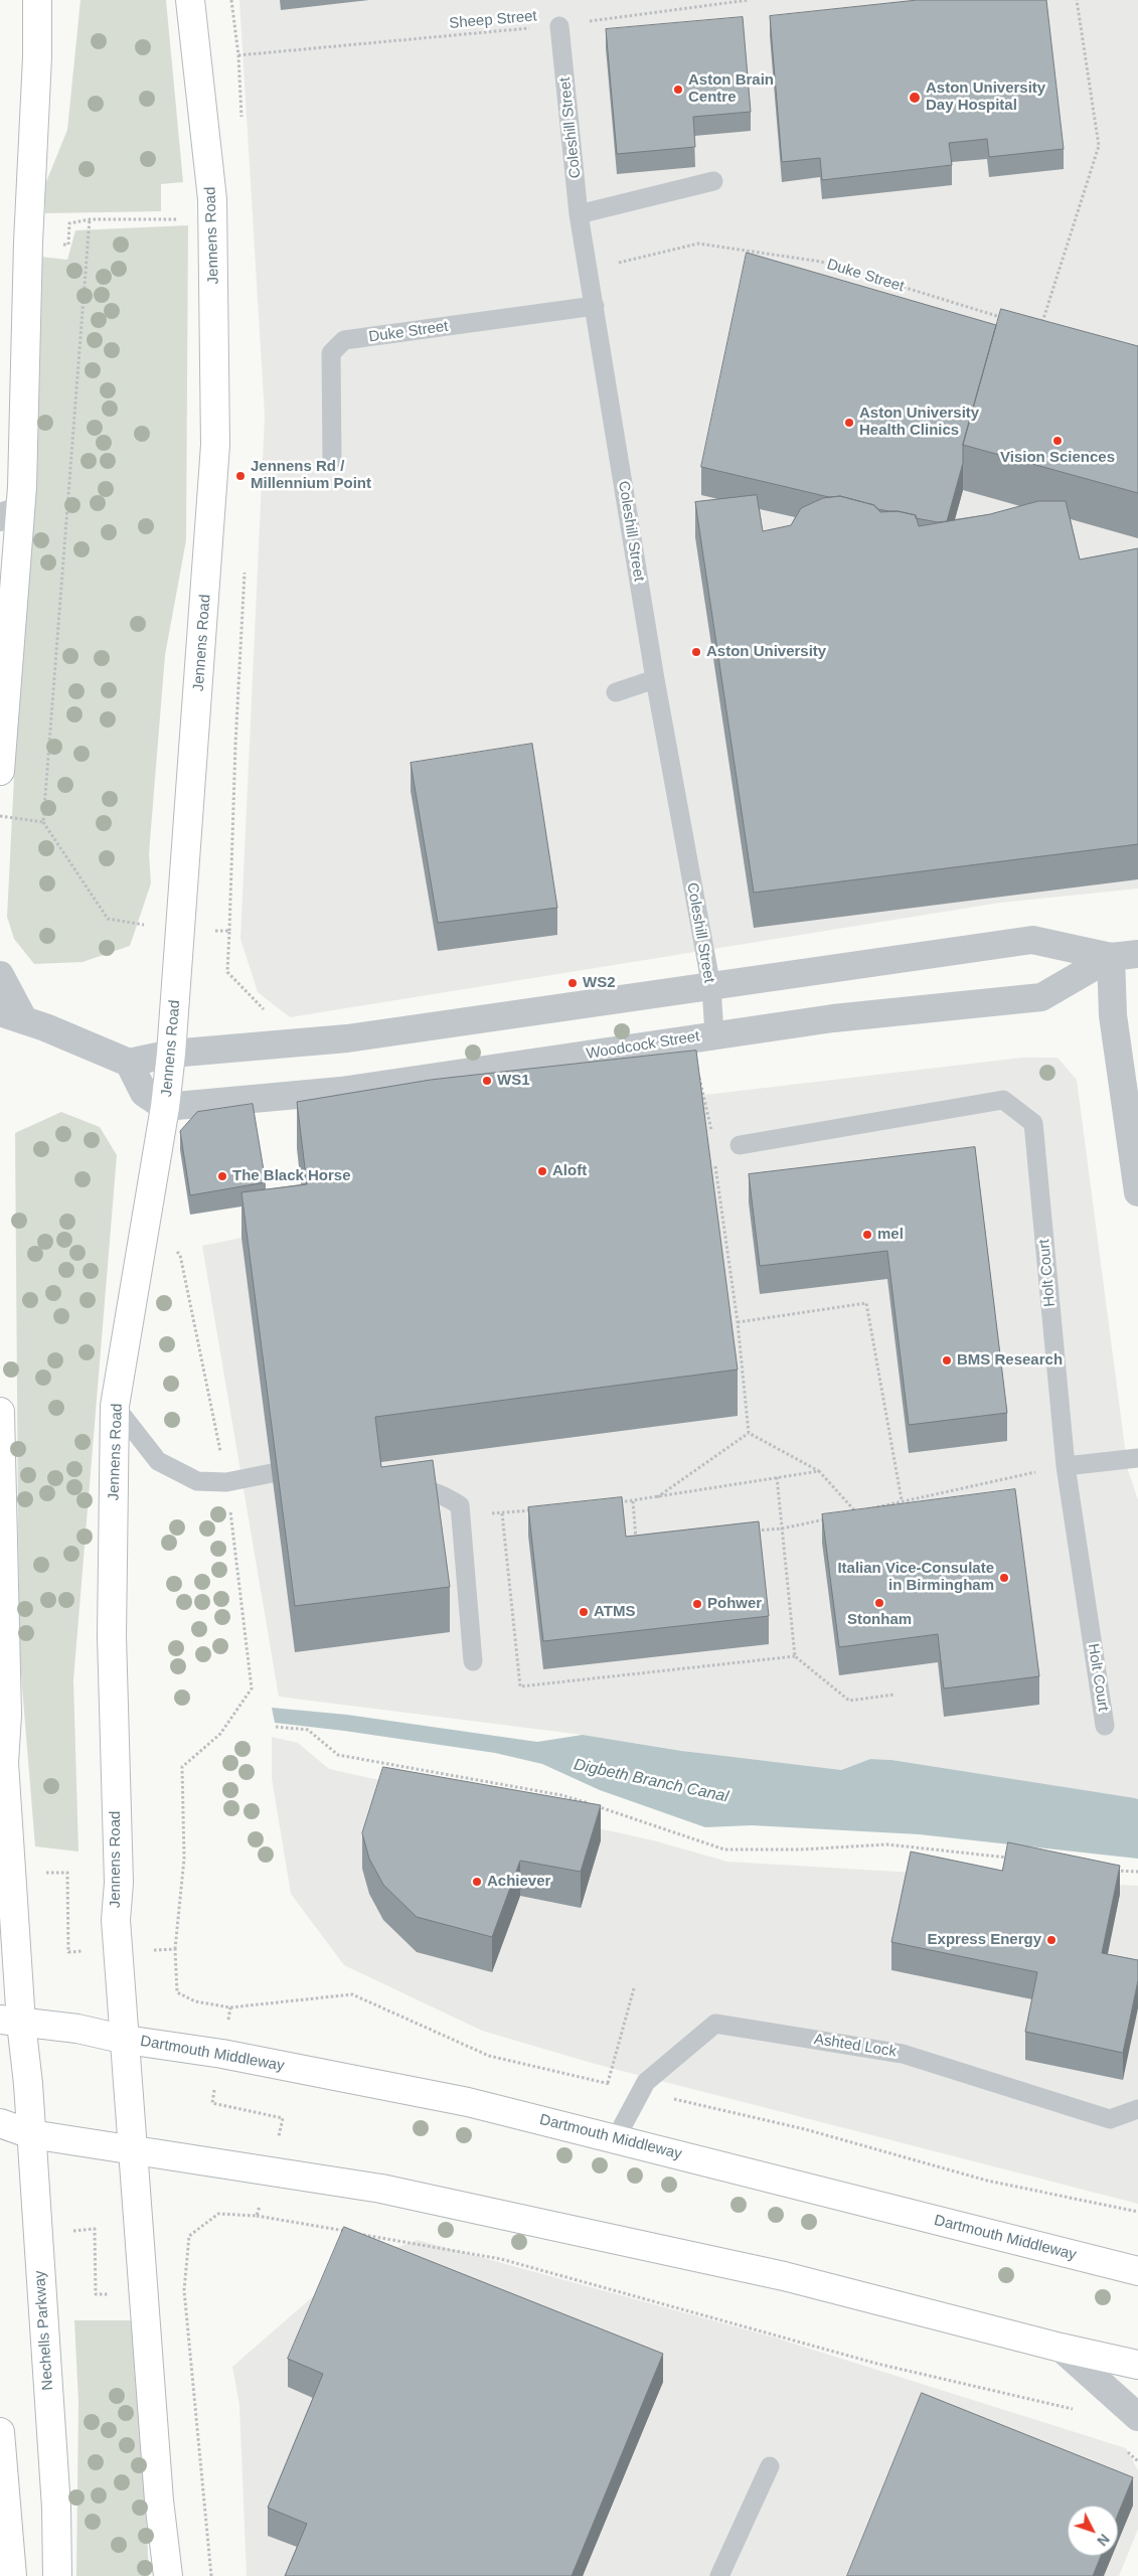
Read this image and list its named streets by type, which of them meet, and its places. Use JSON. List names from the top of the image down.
{
  "streets": {
    "main road": ["Jennens Road", "Dartmouth Middleway", "Nechells Parkway"],
    "street": ["Woodcock Street"],
    "lane": [
      "Coleshill Street",
      "Duke Street",
      "Holt Court",
      "Ashted Lock"
    ],
    "path": ["Sheep Street"]
  },
  "crossings": [
    ["Sheep Street", "Coleshill Street"],
    ["Coleshill Street", "Duke Street"],
    ["Coleshill Street", "Woodcock Street"],
    ["Jennens Road", "Woodcock Street"],
    ["Jennens Road", "Dartmouth Middleway"],
    ["Ashted Lock", "Dartmouth Middleway"],
    ["Dartmouth Middleway", "Nechells Parkway"]
  ],
  "water": ["Digbeth Branch Canal"],
  "places": [
    "Aston Brain Centre",
    "Aston University Day Hospital",
    "Aston University Health Clinics",
    "Vision Sciences",
    "Jennens Rd / Millennium Point",
    "Aston University",
    "WS2",
    "WS1",
    "Aloft",
    "The Black Horse",
    "mel",
    "BMS Research",
    "Italian Vice-Consulate in Birmingham",
    "Stonham",
    "Pohwer",
    "ATMS",
    "Achiever",
    "Express Energy"
  ],
  "north": "bottom right"
}
